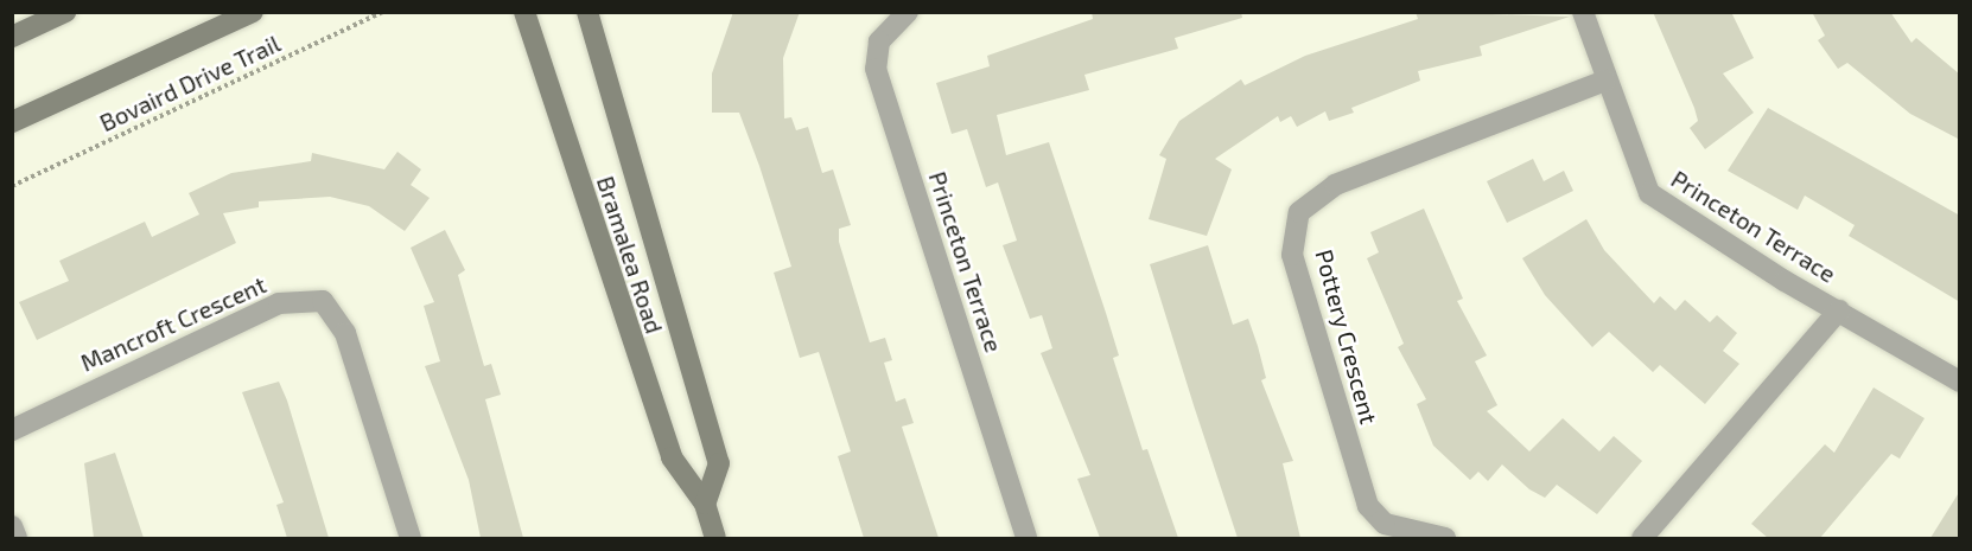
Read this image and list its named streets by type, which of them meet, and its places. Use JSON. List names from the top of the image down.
{
  "streets": {
    "main road": ["Bramalea Road"],
    "street": ["Princeton Terrace", "Mancroft Crescent", "Pottery Crescent"],
    "path": ["Bovaird Drive Trail"]
  },
  "crossings": [
    ["Princeton Terrace", "Pottery Crescent"]
  ]
}
